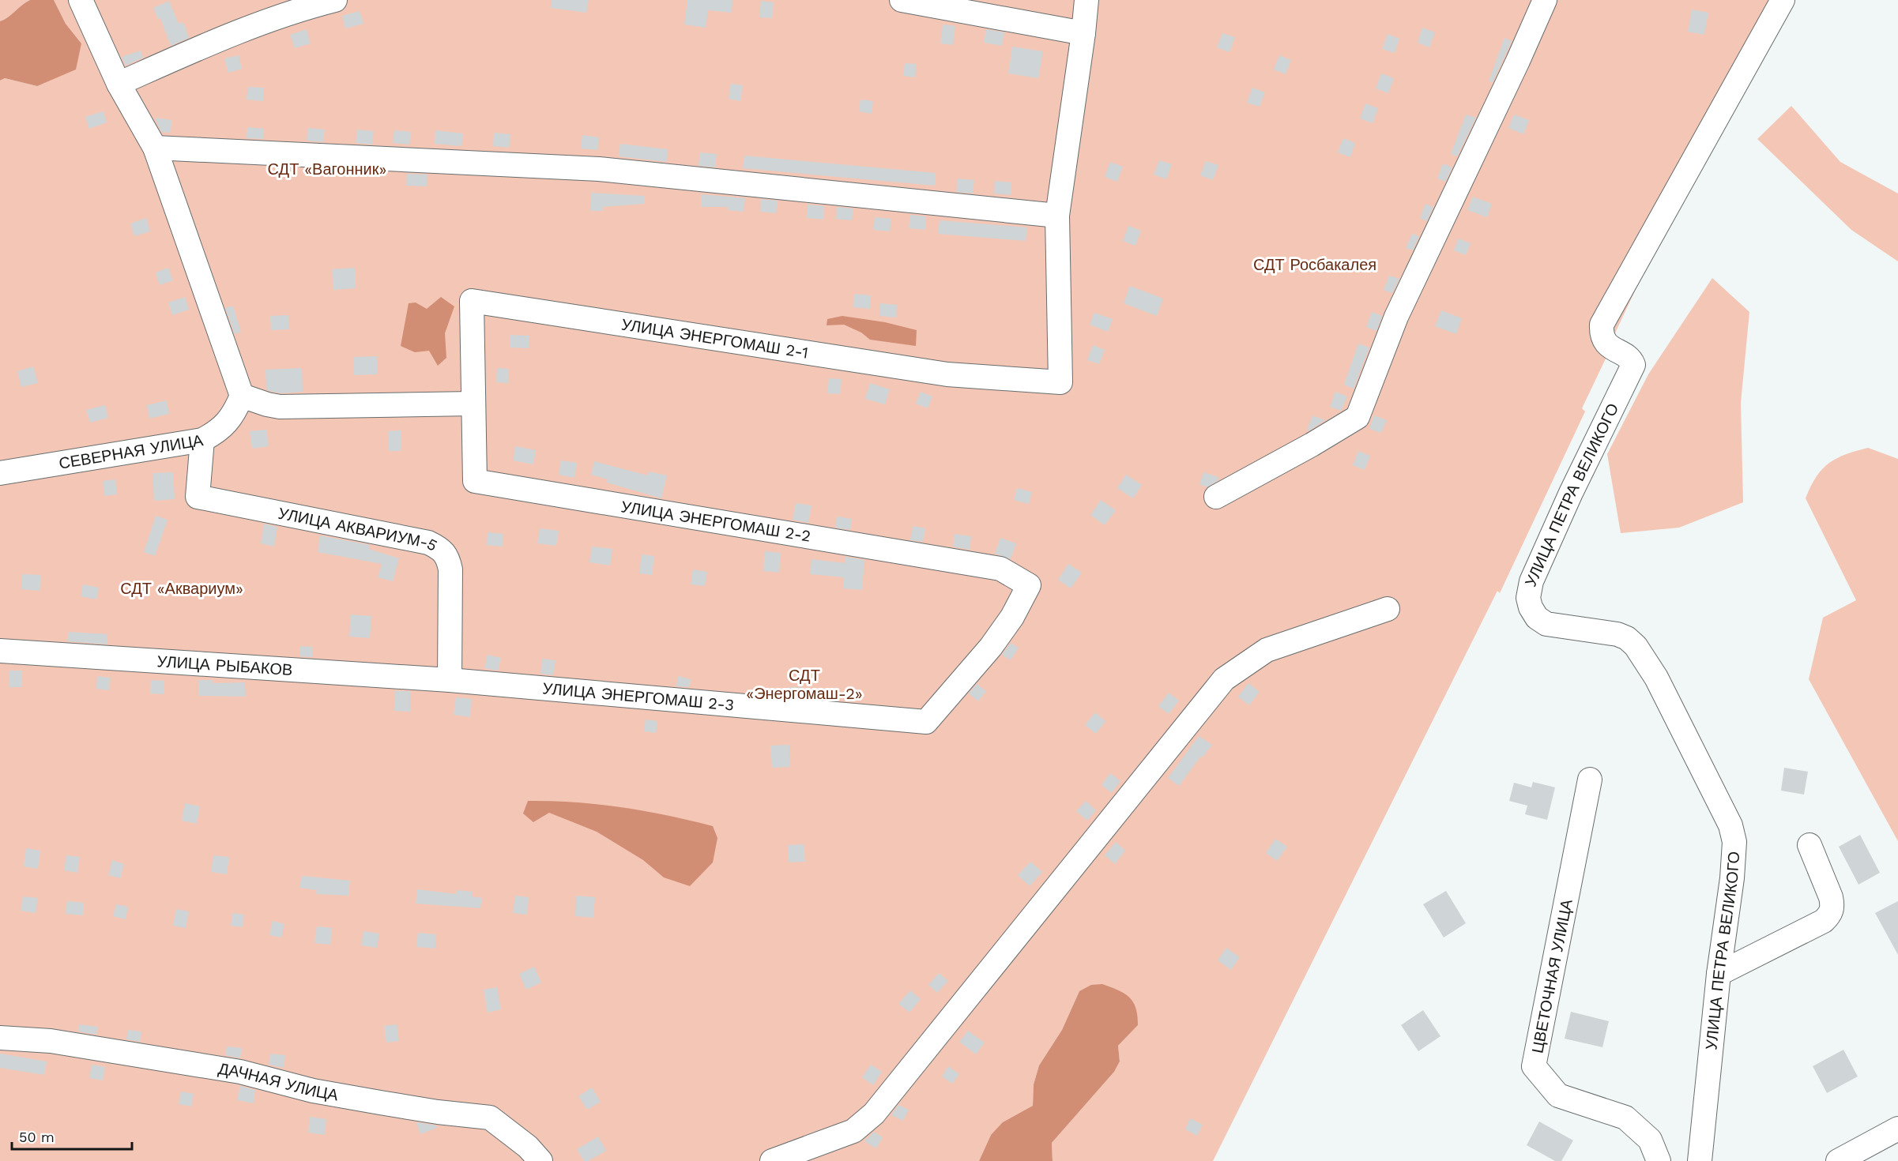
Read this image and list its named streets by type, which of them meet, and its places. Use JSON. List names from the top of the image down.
{
  "streets": {
    "street": [
      "УЛИЦА ЭНЕРГОМАШ 2-1",
      "СЕВЕРНАЯ УЛИЦА",
      "УЛИЦА ПЕТРА ВЕЛИКОГО",
      "УЛИЦА ЭНЕРГОМАШ 2-2",
      "УЛИЦА АКВАРИУМ-5",
      "УЛИЦА РЫБАКОВ",
      "УЛИЦА ЭНЕРГОМАШ 2-3",
      "ЦВЕТОЧНАЯ УЛИЦА",
      "ДАЧНАЯ УЛИЦА"
    ]
  },
  "crossings": [
    ["УЛИЦА ЭНЕРГОМАШ 2-1", "УЛИЦА ЭНЕРГОМАШ 2-2"],
    ["СЕВЕРНАЯ УЛИЦА", "УЛИЦА АКВАРИУМ-5"],
    ["УЛИЦА ЭНЕРГОМАШ 2-2", "УЛИЦА ЭНЕРГОМАШ 2-3"],
    ["УЛИЦА АКВАРИУМ-5", "УЛИЦА РЫБАКОВ"],
    ["УЛИЦА АКВАРИУМ-5", "УЛИЦА ЭНЕРГОМАШ 2-3"],
    ["УЛИЦА РЫБАКОВ", "УЛИЦА ЭНЕРГОМАШ 2-3"]
  ],
  "parks": [
    "СДТ «Вагонник»",
    "СДТ Росбакалея",
    "СДТ «Аквариум»",
    "СДТ «Энергомаш-2»"
  ],
  "scale_bar": "50 m"
}
